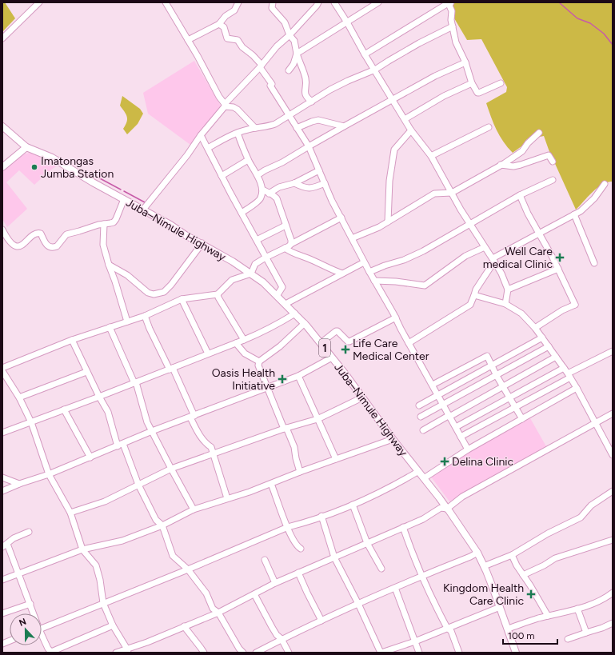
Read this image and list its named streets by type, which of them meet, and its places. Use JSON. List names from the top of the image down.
{
  "streets": {
    "main road": ["Juba–Nimule Highway", "1"]
  },
  "places": {
    "other": ["Imatongas Jumba Station"],
    "health": [
      "Well Care medical Clinic",
      "Life Care Medical Center",
      "Oasis Health Initiative",
      "Delina Clinic",
      "Kingdom Health Care Clinic"
    ]
  },
  "scale_bar": "100 m",
  "north": "top"
}
